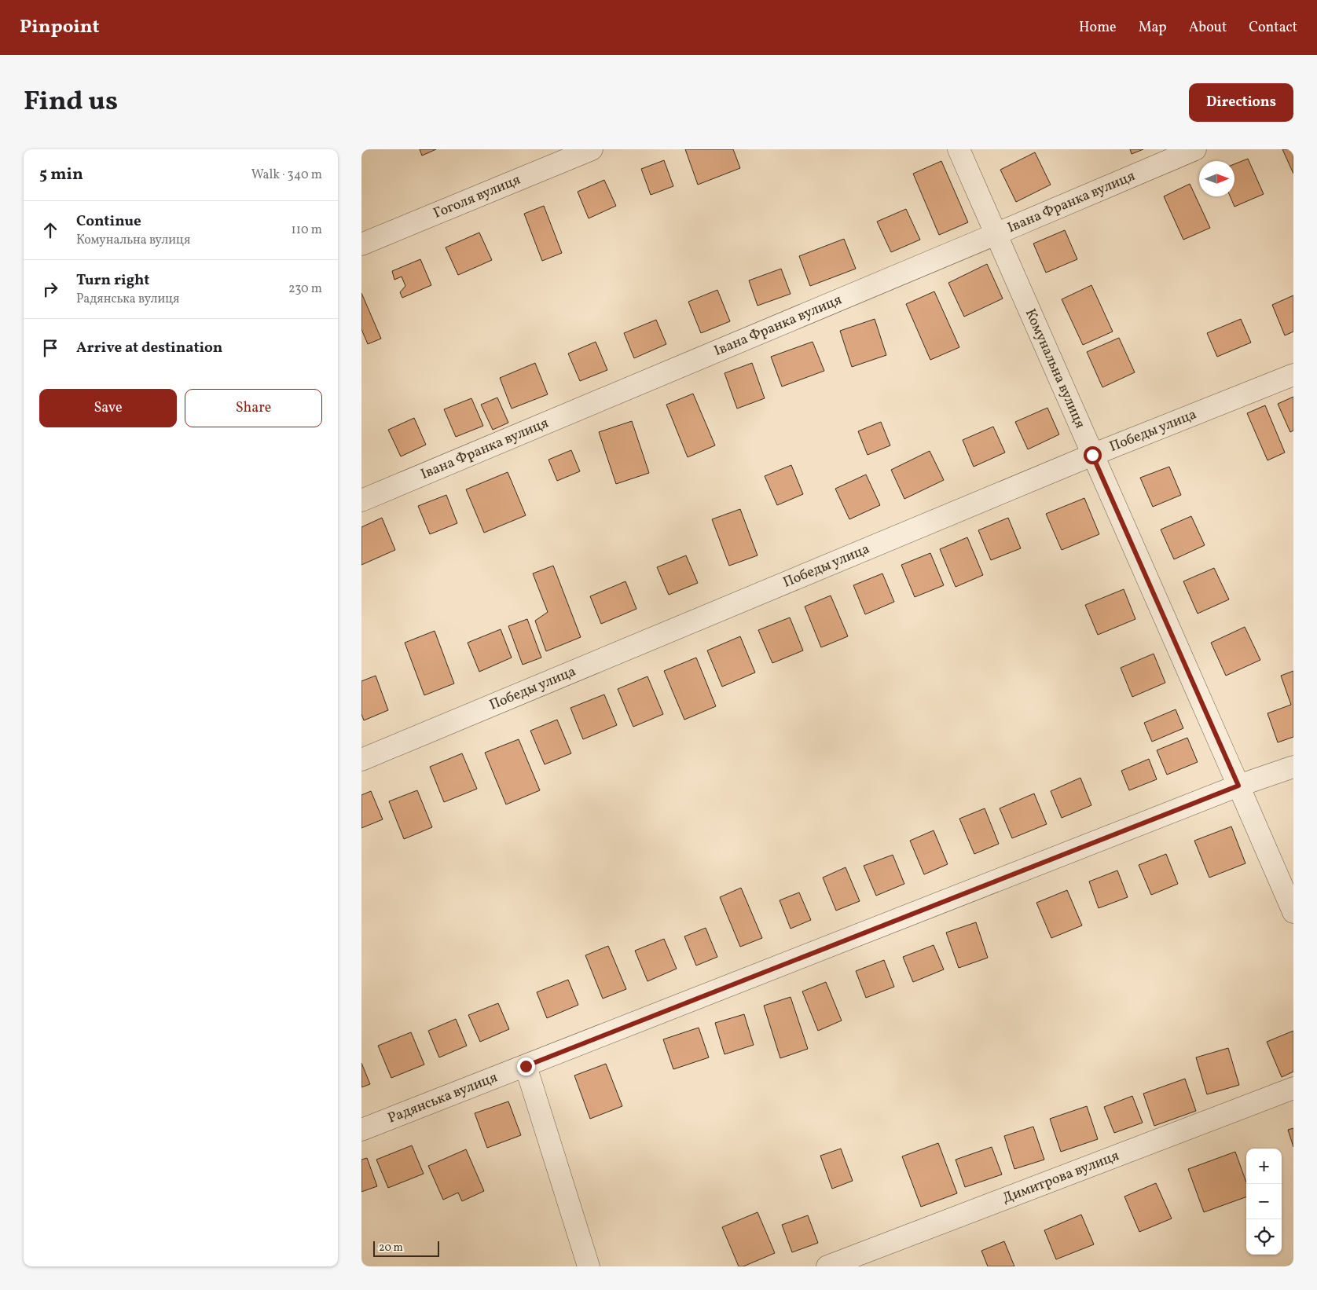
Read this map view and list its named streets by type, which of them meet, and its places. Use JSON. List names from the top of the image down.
{
  "streets": {
    "street": [
      "Гоголя вулиця",
      "Івана Франка вулиця",
      "Комунальна вулиця",
      "Победы улица",
      "Радянська вулиця",
      "Димитрова вулиця"
    ]
  },
  "crossings": [
    ["Івана Франка вулиця", "Комунальна вулиця"],
    ["Комунальна вулиця", "Победы улица"],
    ["Комунальна вулиця", "Радянська вулиця"]
  ],
  "scale_bar": "20 m",
  "north": "right",
  "page": {
    "header": "Pinpoint",
    "nav": [
      "Home",
      "Map",
      "About",
      "Contact"
    ],
    "title": "Find us",
    "buttons": [
      "Directions",
      ["Save", "Share"]
    ],
    "heading": ["5 min", "Walk · 340 m"],
    "list": [
      ["Continue", "Комунальна вулиця", "110 m"],
      ["Turn right", "Радянська вулиця", "230 m"],
      "Arrive at destination"
    ],
    "map_buttons": ["+", "−"],
    "scale": "20 m"
  }
}
